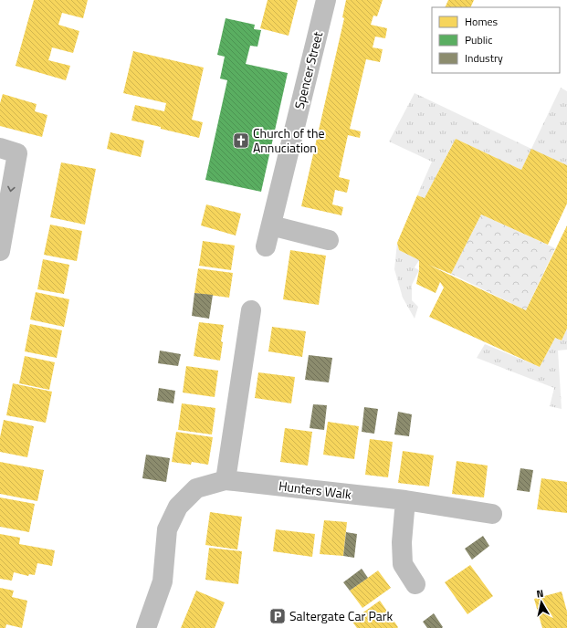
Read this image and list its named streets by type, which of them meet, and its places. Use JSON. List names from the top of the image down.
{
  "streets": {
    "street": ["Spencer Street", "Hunters Walk"]
  },
  "places": {
    "church": ["Church of the Annuciation"],
    "parking": ["Saltergate Car Park"]
  },
  "legend": ["Homes", "Public", "Industry"],
  "north": "top"
}
